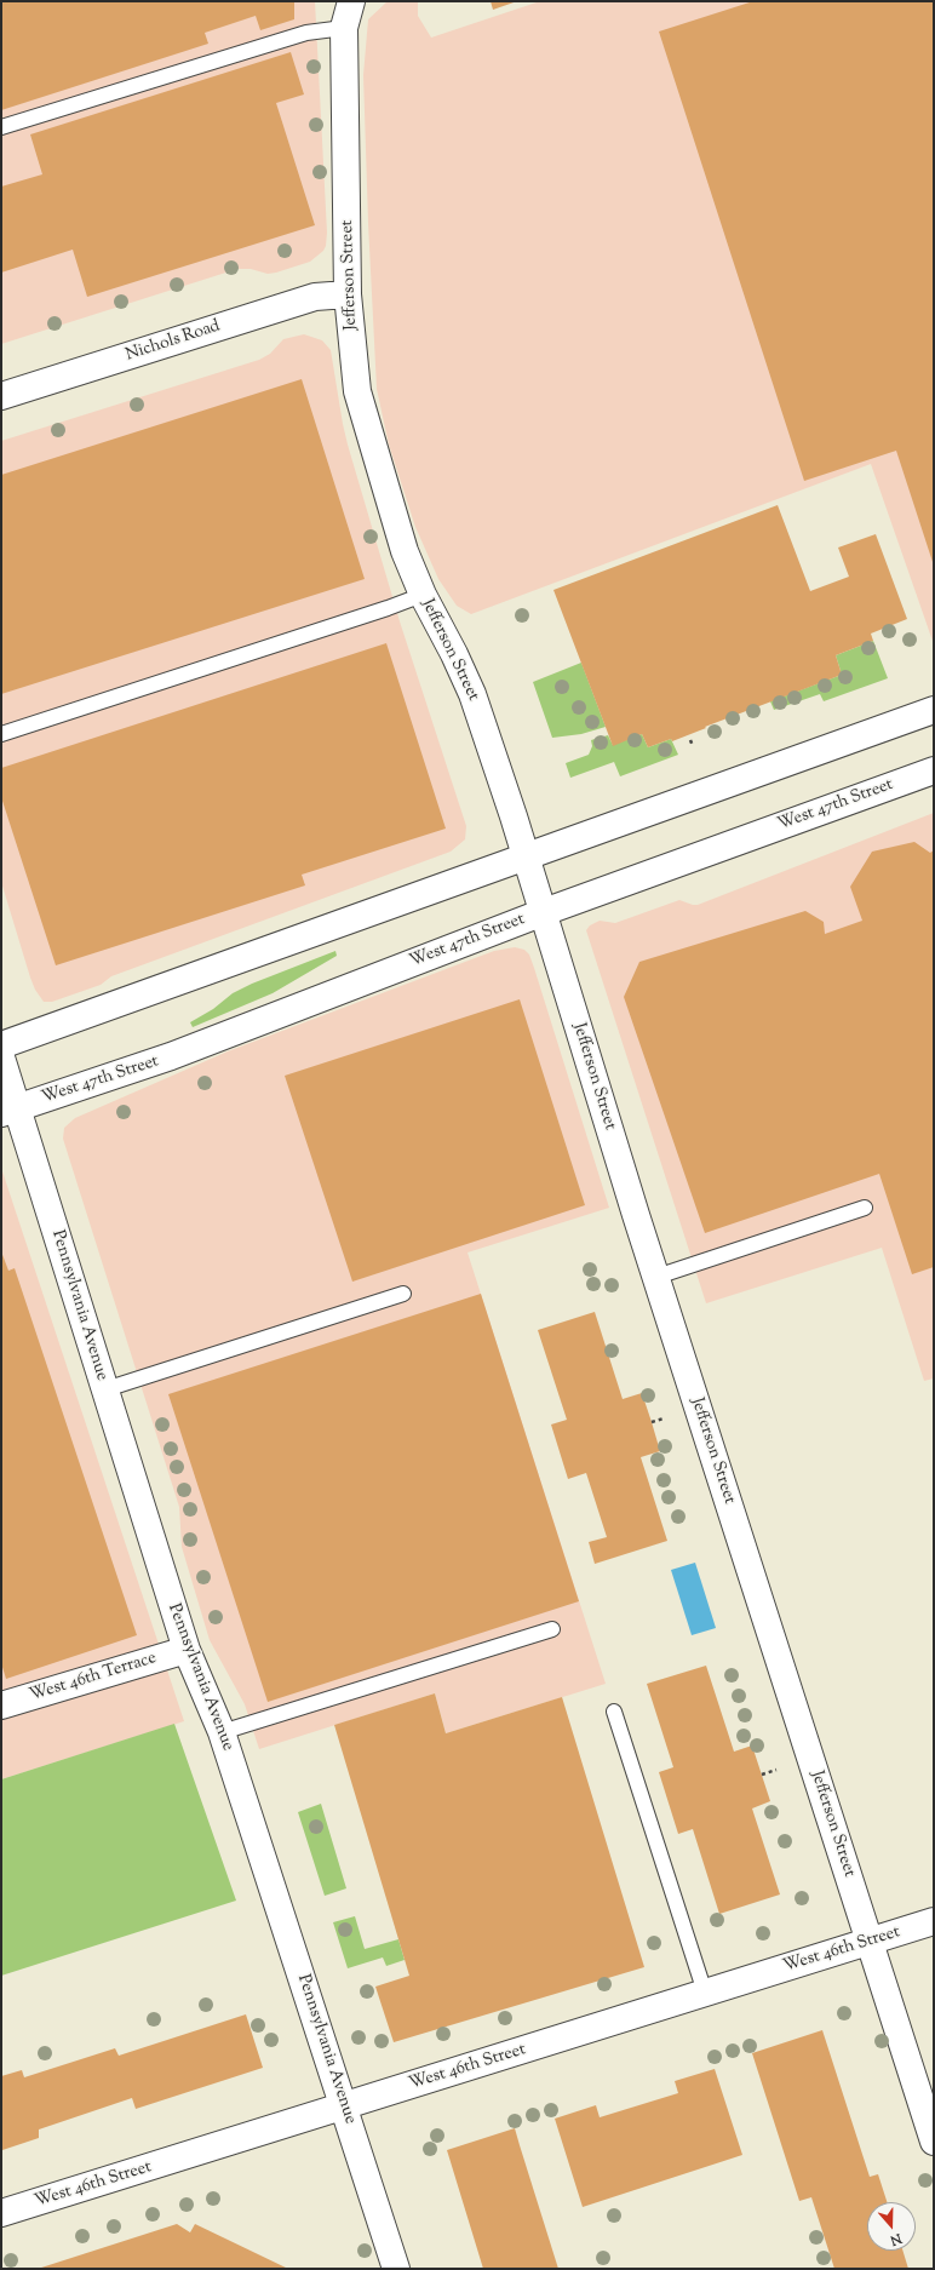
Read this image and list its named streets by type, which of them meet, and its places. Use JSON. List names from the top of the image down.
{
  "streets": {
    "street": [
      "Jefferson Street",
      "Nichols Road",
      "West 47th Street",
      "Pennsylvania Avenue",
      "West 46th Terrace",
      "West 46th Street"
    ]
  },
  "crossings": [
    ["Jefferson Street", "Nichols Road"],
    ["Jefferson Street", "West 47th Street"],
    ["Jefferson Street", "West 46th Street"],
    ["West 47th Street", "Pennsylvania Avenue"],
    ["Pennsylvania Avenue", "West 46th Terrace"],
    ["Pennsylvania Avenue", "West 46th Street"]
  ],
  "north": "bottom"
}
